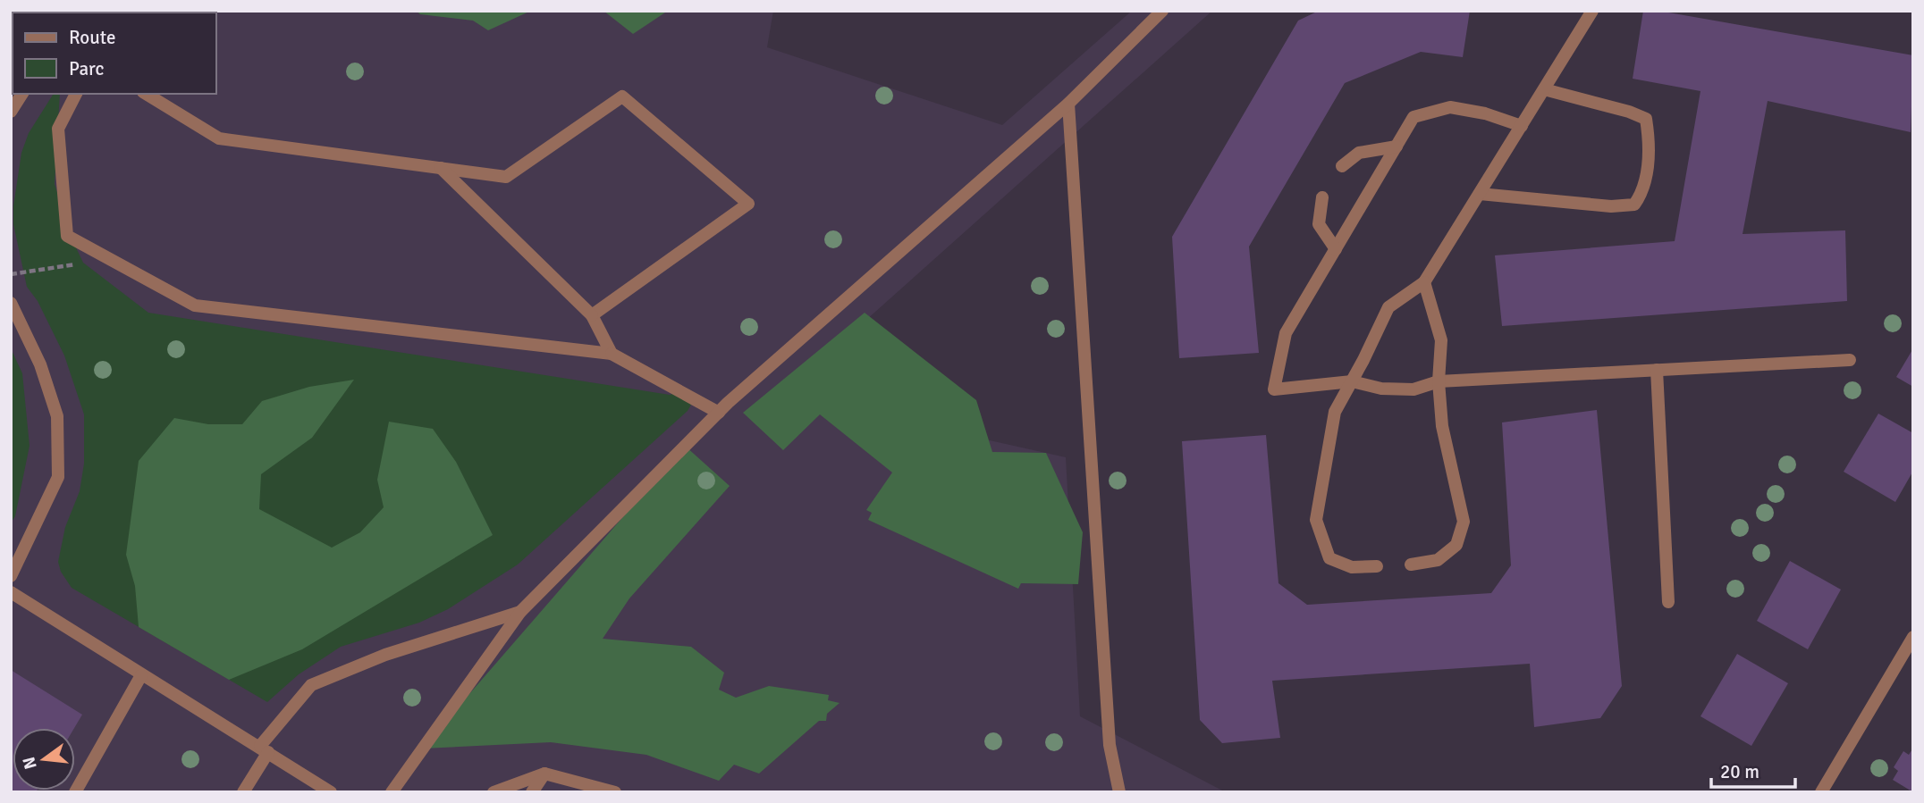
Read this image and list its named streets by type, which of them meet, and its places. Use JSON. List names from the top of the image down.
{
  "legend": ["Route", "Parc"],
  "scale_bar": "20 m",
  "north": "left"
}
